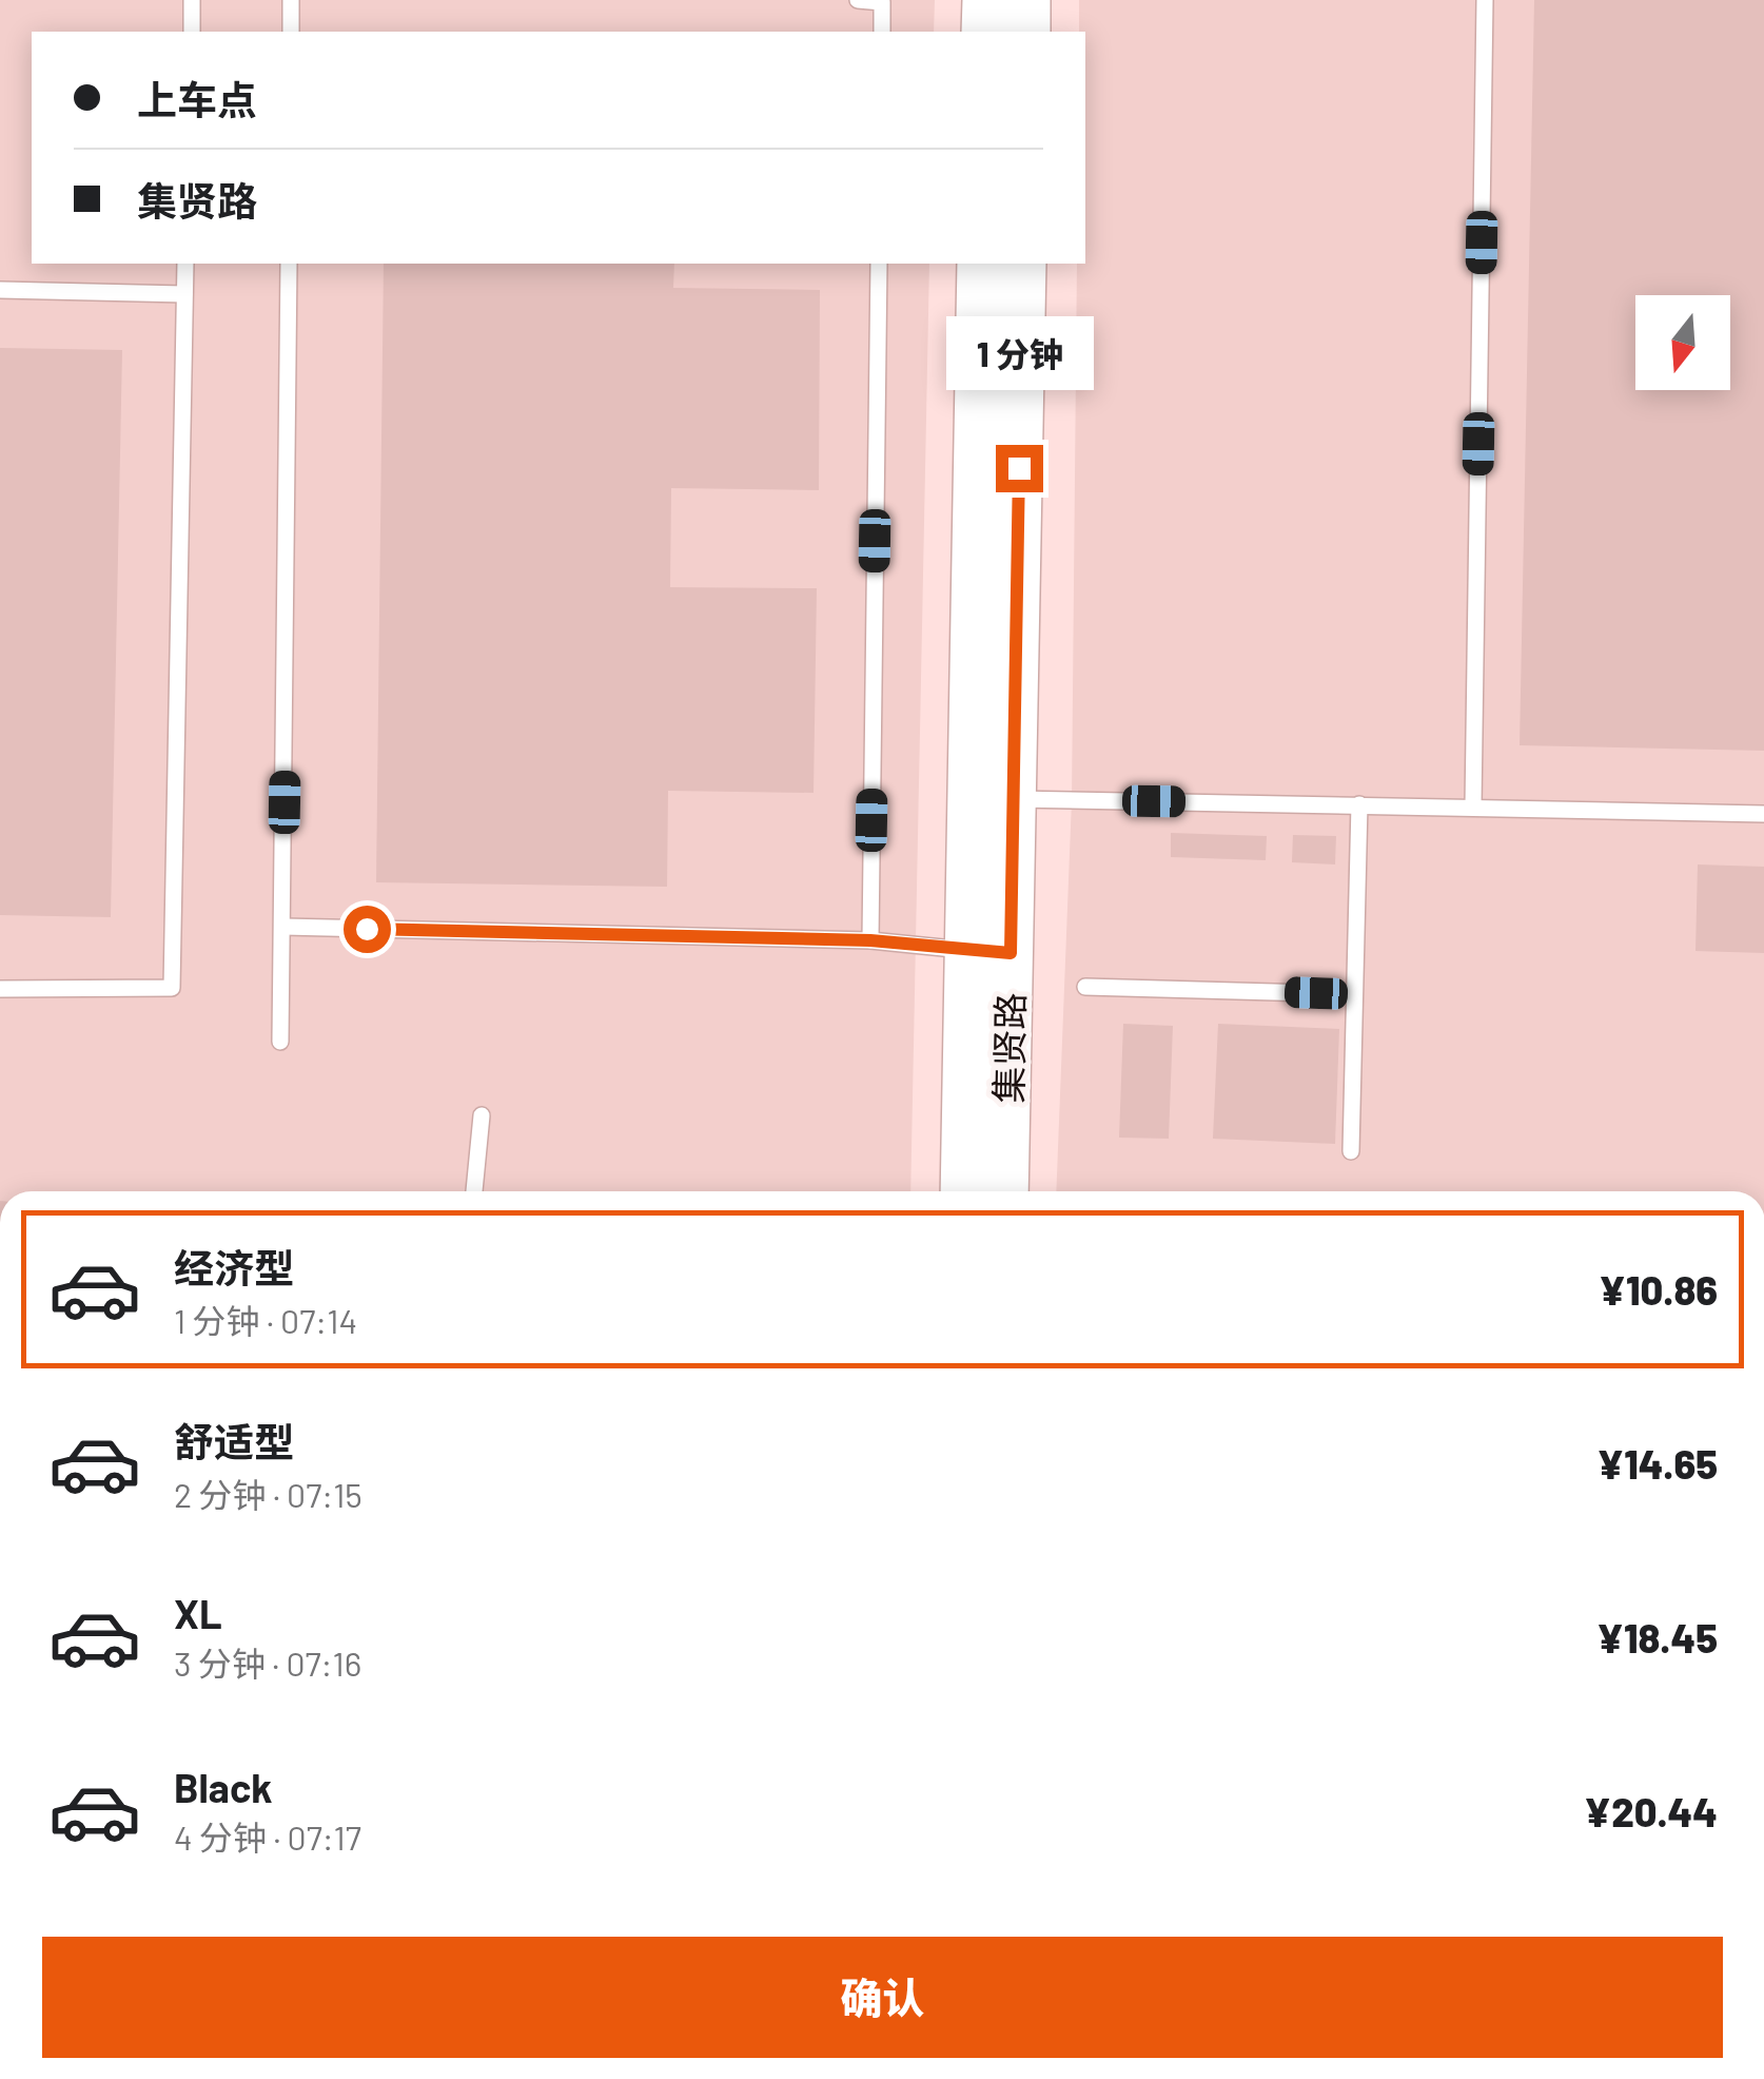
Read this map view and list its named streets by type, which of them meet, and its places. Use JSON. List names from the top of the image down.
{
  "streets": {
    "street": ["集贤路"]
  },
  "north": "bottom",
  "page": {
    "banner": ["上车点", "集贤路"],
    "bubble": "1 分钟",
    "list": [
      {
        "name": "经济型",
        "note": "1 分钟 · 07:14",
        "value": "¥10.86"
      },
      {
        "name": "舒适型",
        "note": "2 分钟 · 07:15",
        "value": "¥14.65"
      },
      {
        "name": "XL",
        "note": "3 分钟 · 07:16",
        "value": "¥18.45"
      },
      {
        "name": "Black",
        "note": "4 分钟 · 07:17",
        "value": "¥20.44"
      }
    ],
    "buttons": "确认"
  }
}
